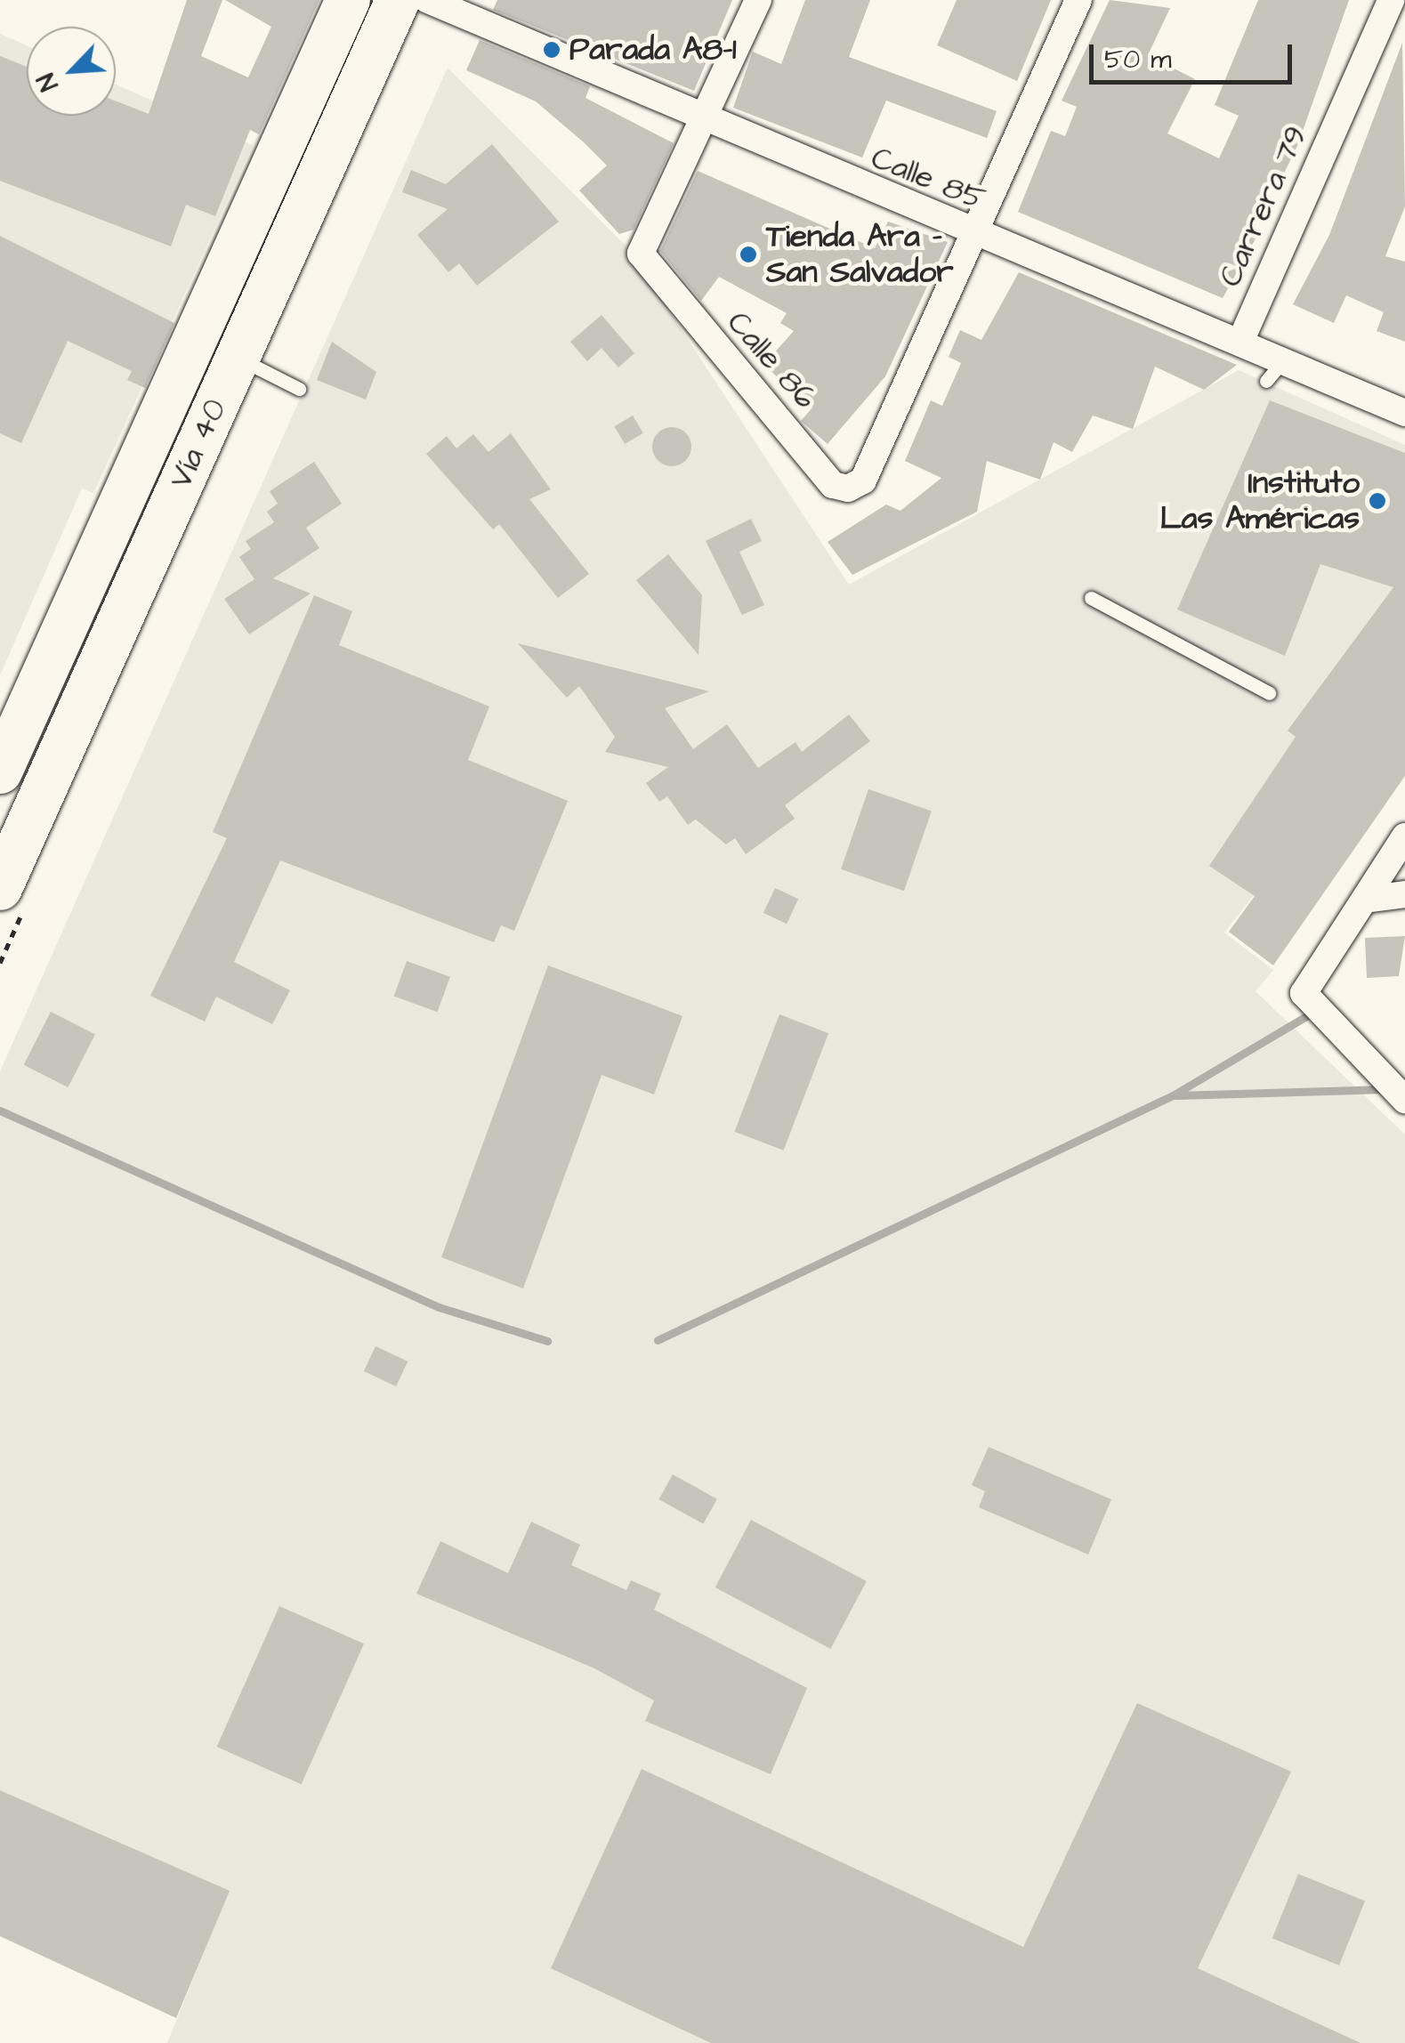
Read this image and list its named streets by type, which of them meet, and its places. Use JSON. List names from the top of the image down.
{
  "streets": {
    "highway": ["Vía 40"],
    "street": ["Calle 85", "Carrera 79", "Calle 86"]
  },
  "crossings": [
    ["Calle 85", "Carrera 79"],
    ["Calle 85", "Calle 86"]
  ],
  "places": ["Parada A8-1", "Tienda Ara - San Salvador", "Instituto Las Américas"],
  "scale_bar": "50 m",
  "north": "bottom left"
}
